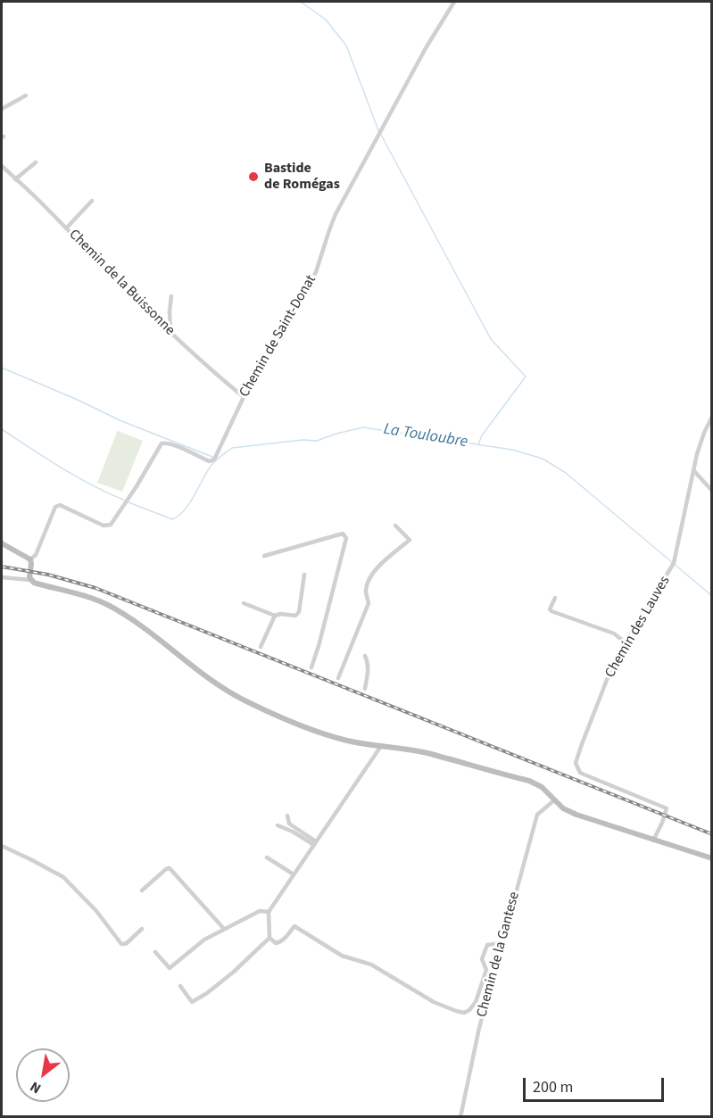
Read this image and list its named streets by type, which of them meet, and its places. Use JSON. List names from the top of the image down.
{
  "streets": {
    "street": [
      "Chemin de la Buissonne",
      "Chemin de Saint-Donat",
      "Chemin des Lauves",
      "Chemin de la Gantese"
    ]
  },
  "crossings": [
    ["Chemin de la Buissonne", "Chemin de Saint-Donat"]
  ],
  "water": ["La Touloubre"],
  "places": ["Bastide de Romégas"],
  "scale_bar": "200 m",
  "north": "bottom left"
}
